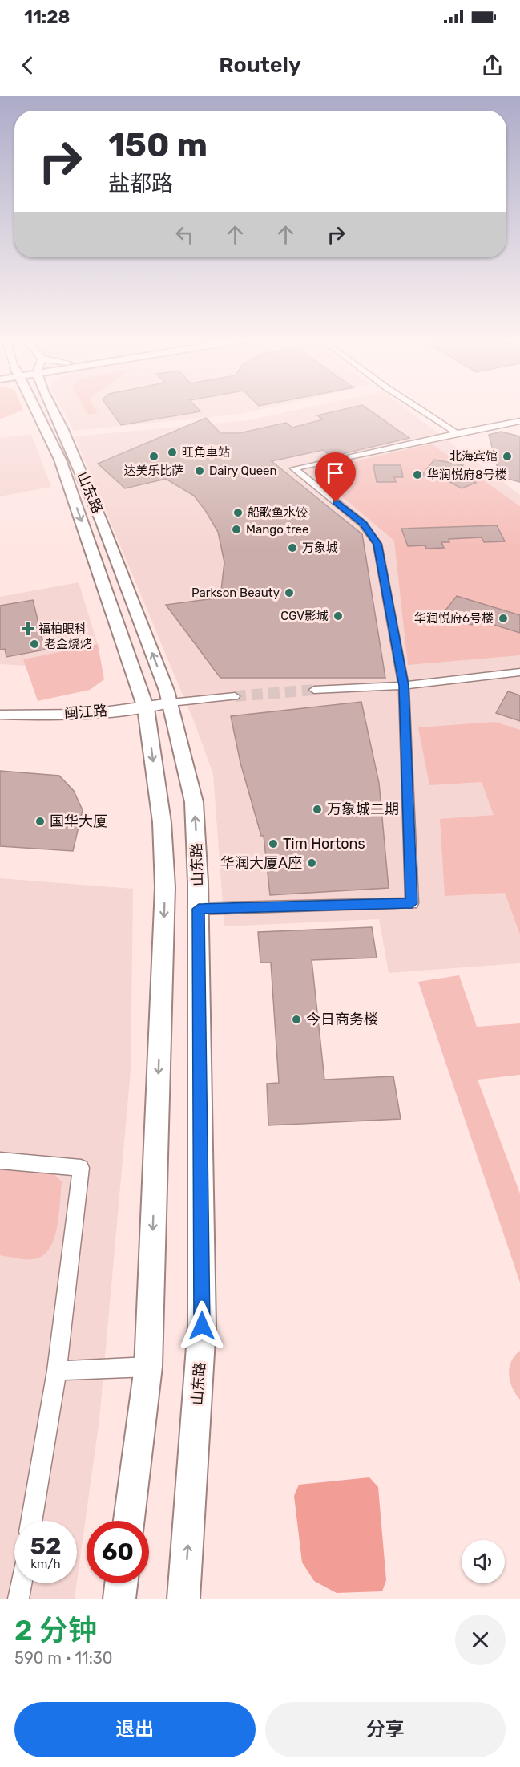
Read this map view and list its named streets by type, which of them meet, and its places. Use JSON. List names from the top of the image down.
{
  "streets": {
    "main road": ["山东路"],
    "street": ["闽江路"]
  },
  "crossings": [
    ["山东路", "闽江路"]
  ],
  "places": {
    "other": [
      "旺角車站",
      "达美乐比萨",
      "北海宾馆",
      "Dairy Queen",
      "华润悦府8号楼",
      "船歌鱼水饺",
      "Mango tree",
      "万象城",
      "Parkson Beauty",
      "CGV影城",
      "华润悦府6号楼",
      "老金烧烤",
      "万象城二期",
      "国华大厦",
      "Tim Hortons",
      "华润大厦A座",
      "今日商务楼"
    ],
    "health": ["福柏眼科"]
  },
  "page": {
    "status": "11:28",
    "header": "Routely",
    "turn": ["150 m", "盐都路"],
    "speed": "52 km/h",
    "limit": "60",
    "heading": ["2 分钟", "590 m · 11:30"],
    "buttons": ["退出", "分享"]
  }
}
